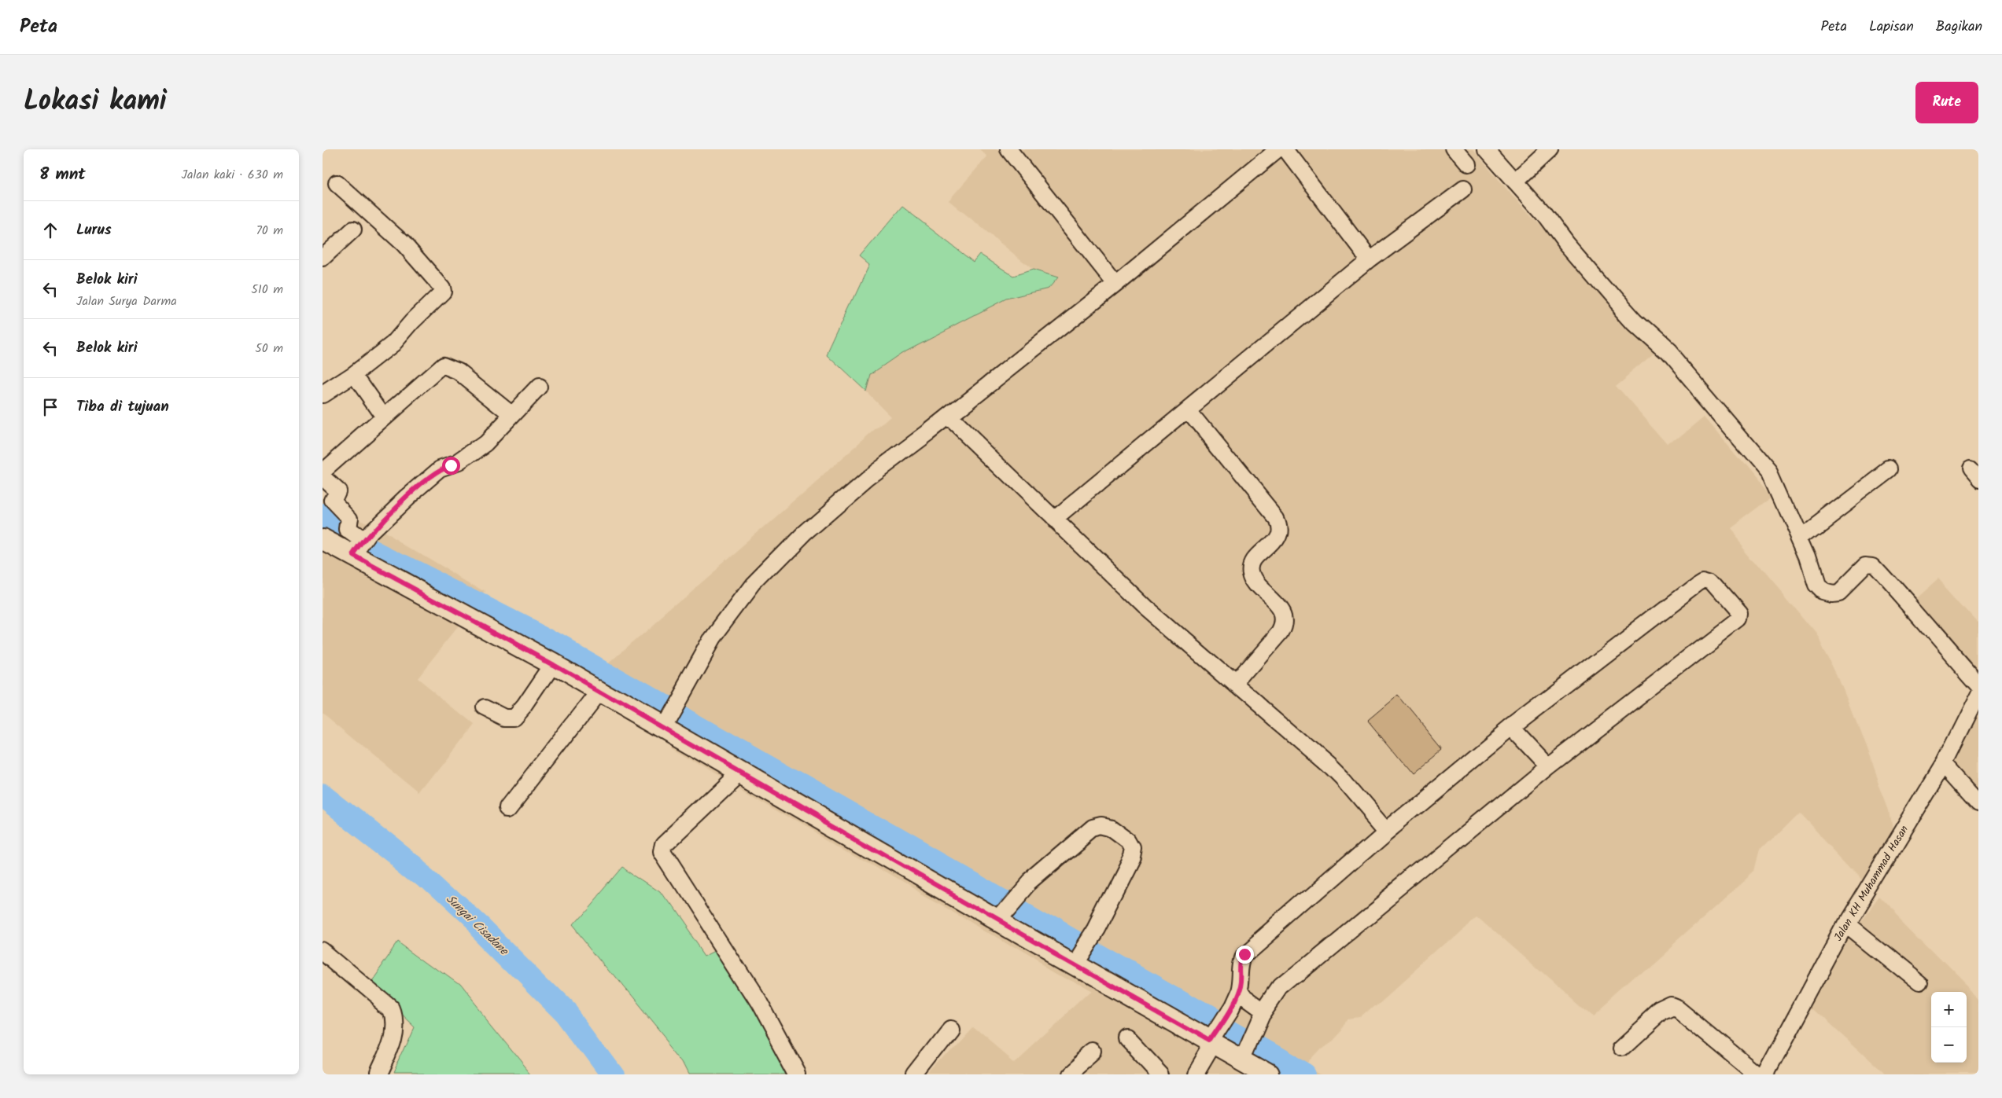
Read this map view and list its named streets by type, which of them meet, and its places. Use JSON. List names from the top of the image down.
{
  "streets": {
    "street": ["Jalan KH Muhammad Hasan"]
  },
  "water": ["Sungai Cisadane"],
  "page": {
    "header": "Peta",
    "nav": ["Peta", "Lapisan", "Bagikan"],
    "title": "Lokasi kami",
    "buttons": "Rute",
    "heading": ["8 mnt", "Jalan kaki · 630 m"],
    "list": [
      ["Lurus", "70 m"],
      ["Belok kiri", "Jalan Surya Darma", "510 m"],
      ["Belok kiri", "50 m"],
      "Tiba di tujuan"
    ],
    "map_buttons": ["+", "−"]
  }
}
